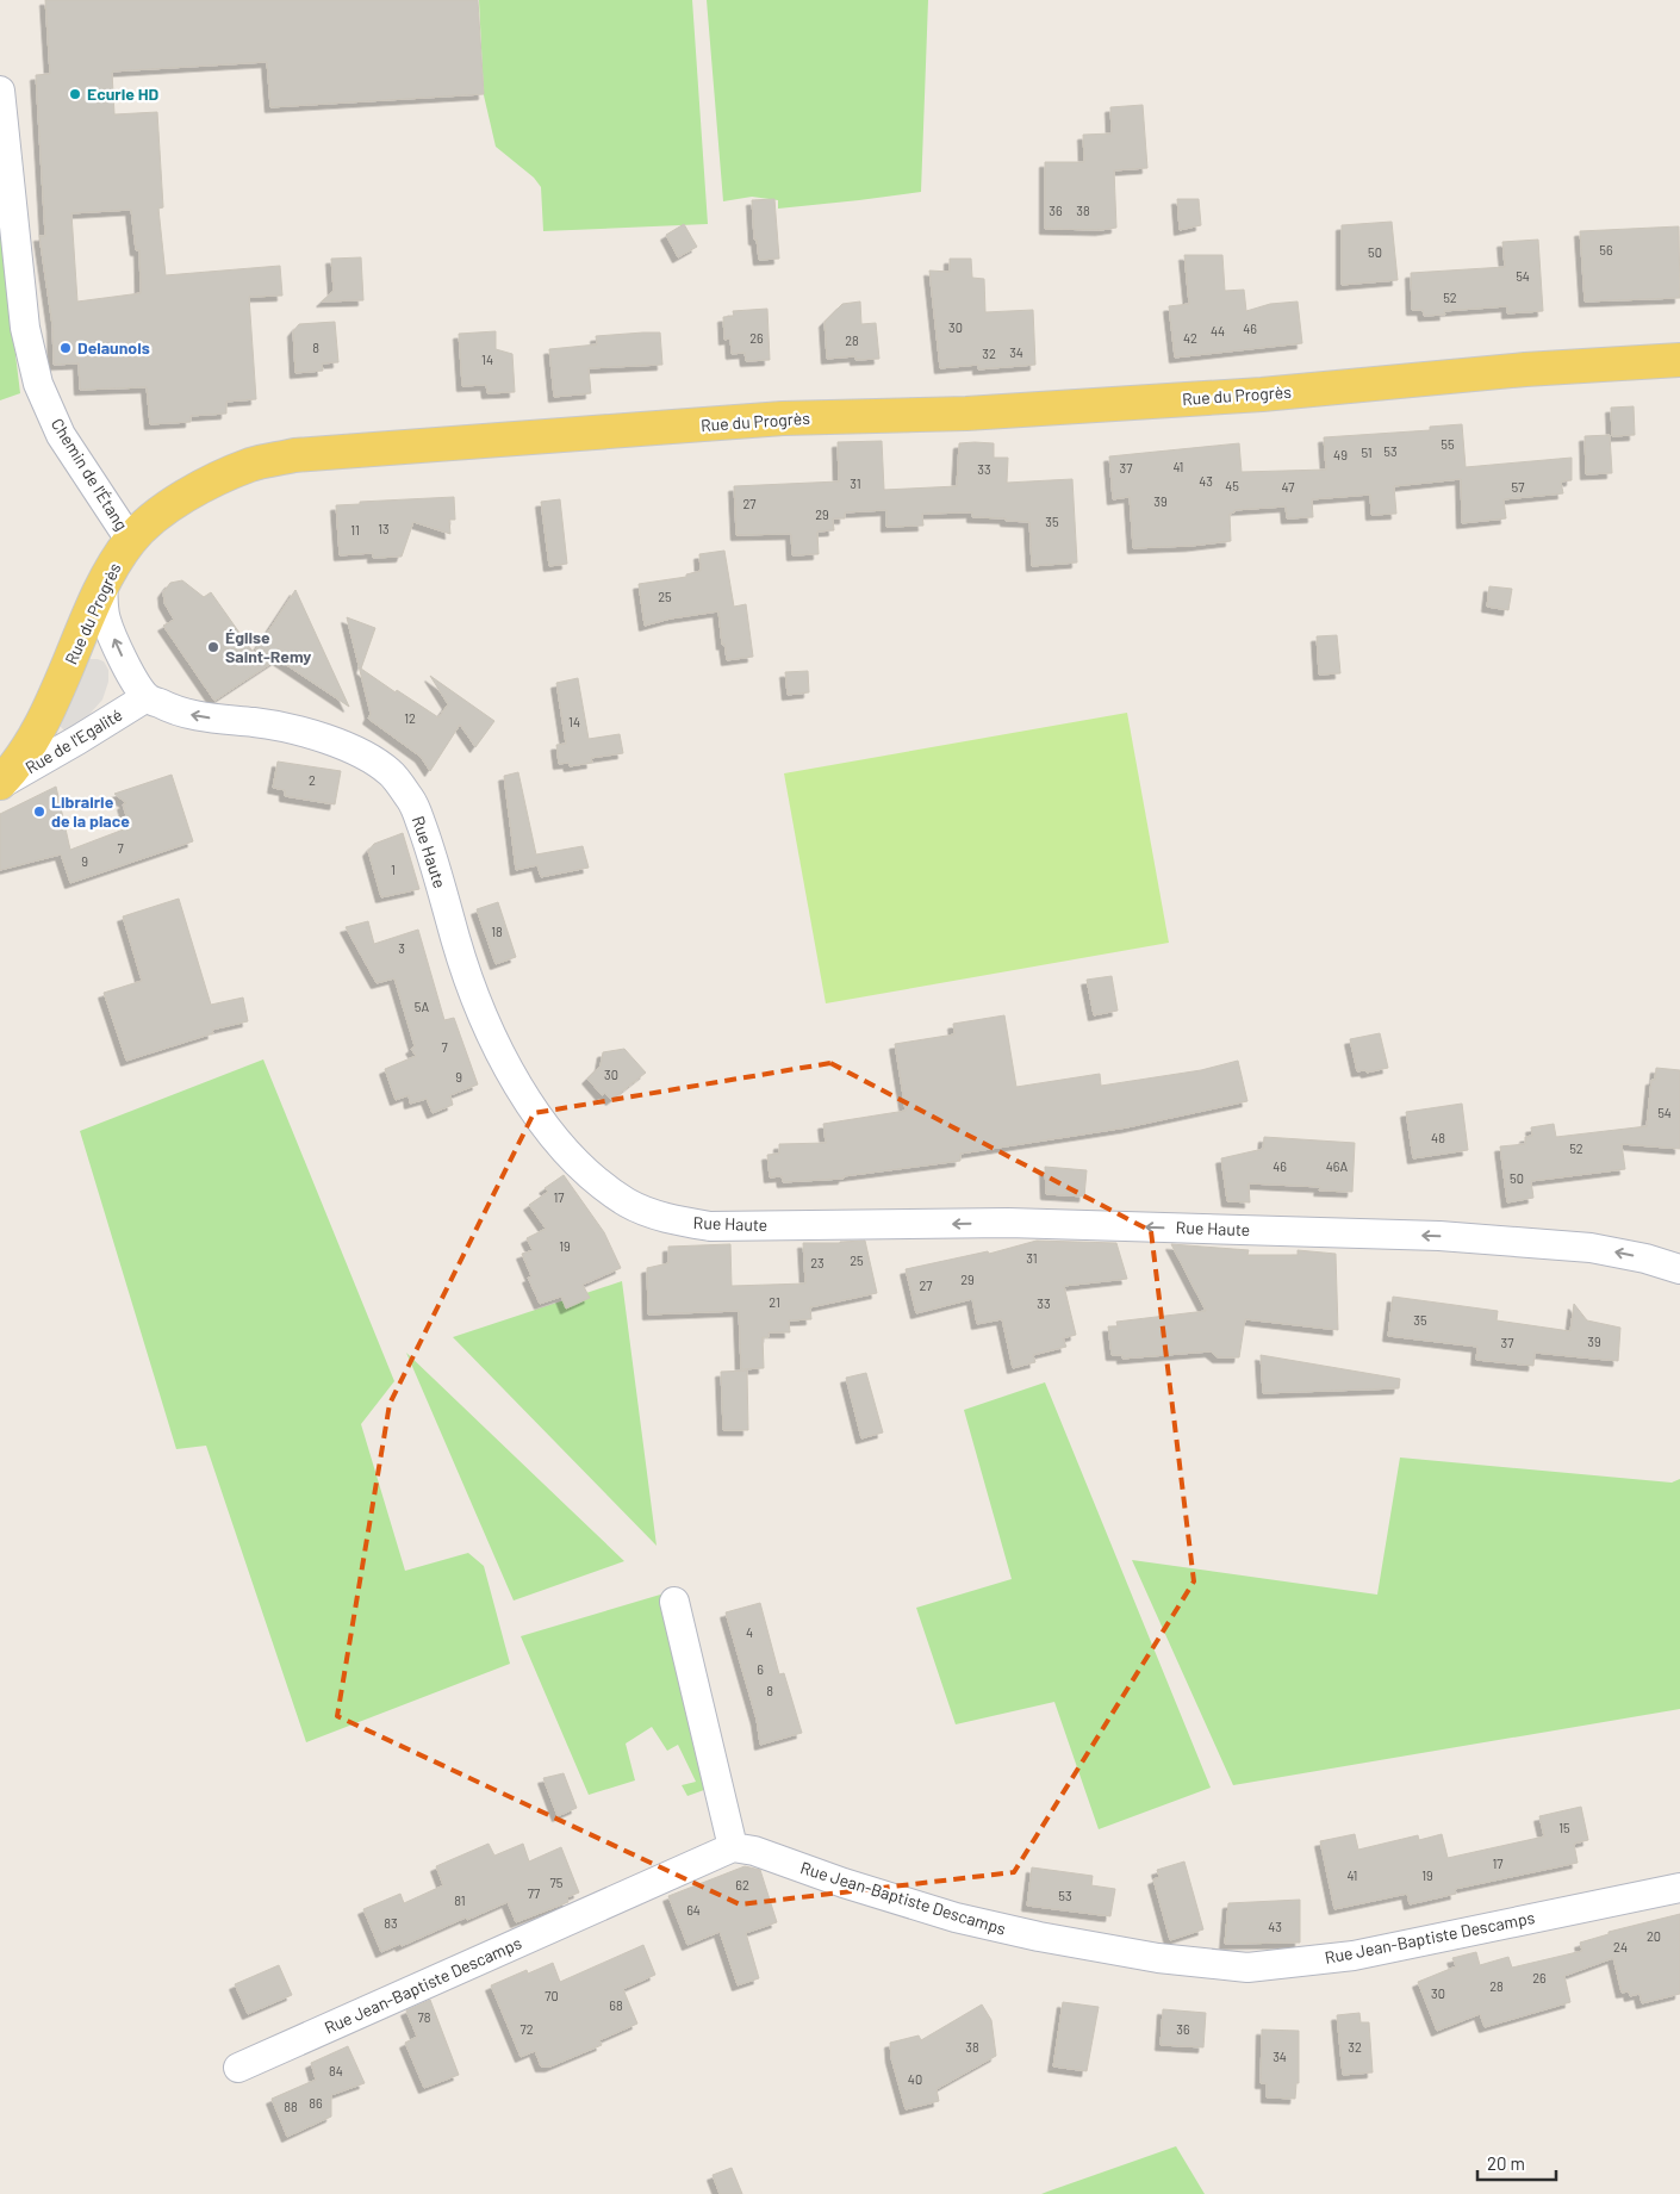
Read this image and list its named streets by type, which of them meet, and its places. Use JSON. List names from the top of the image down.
{
  "streets": {
    "main road": ["Rue du Progrès"],
    "street": [
      "Chemin de l'Étang",
      "Rue de l'Egalité",
      "Rue Haute",
      "Rue Jean-Baptiste Descamps"
    ]
  },
  "crossings": [
    ["Rue du Progrès", "Chemin de l'Étang"],
    ["Rue du Progrès", "Rue de l'Egalité"],
    ["Rue de l'Egalité", "Rue Haute"]
  ],
  "one_way": ["Rue Haute"],
  "places": [
    "Ecurie HD",
    "Delaunois",
    "Église Saint-Remy",
    "Librairie de la place"
  ],
  "house_numbers": [
    "36",
    "38",
    "56",
    "50",
    "54",
    "52",
    "30",
    "46",
    "44",
    "26",
    "42",
    "28",
    "8",
    "34",
    "32",
    "14",
    "55",
    "53",
    "51",
    "49",
    "41",
    "37",
    "33",
    "43",
    "31",
    "45",
    "47",
    "57",
    "39",
    "27",
    "29",
    "35",
    "13",
    "11",
    "25",
    "12",
    "14",
    "2",
    "7",
    "9",
    "1",
    "18",
    "3",
    "5A",
    "7",
    "30",
    "9",
    "54",
    "48",
    "52",
    "46",
    "46A",
    "50",
    "17",
    "19",
    "31",
    "25",
    "23",
    "29",
    "27",
    "21",
    "33",
    "35",
    "39",
    "37",
    "4",
    "6",
    "8",
    "15",
    "17",
    "41",
    "19",
    "75",
    "62",
    "77",
    "53",
    "81",
    "64",
    "83",
    "43",
    "20",
    "24",
    "26",
    "28",
    "30",
    "70",
    "68",
    "78",
    "72",
    "36",
    "38",
    "32",
    "34",
    "84",
    "40",
    "86",
    "88"
  ],
  "scale_bar": "20 m"
}
